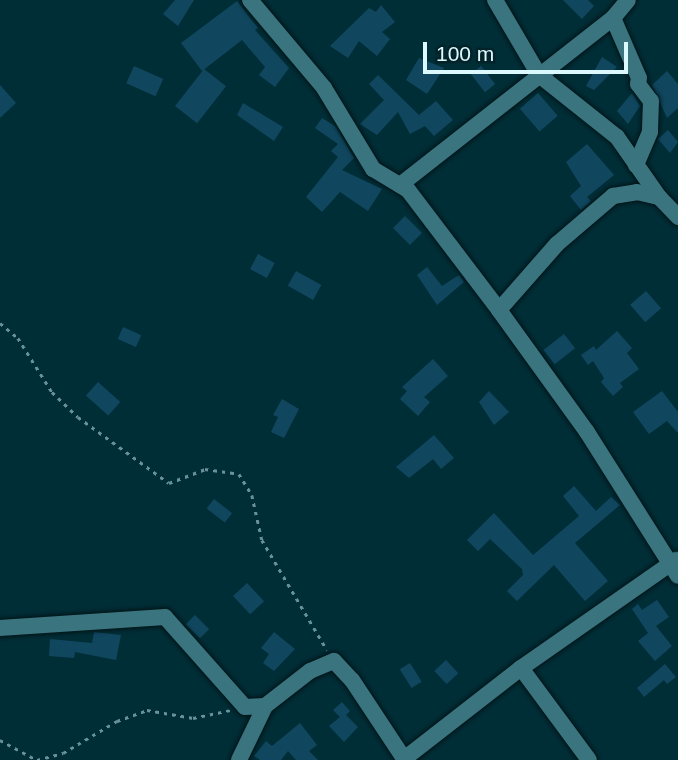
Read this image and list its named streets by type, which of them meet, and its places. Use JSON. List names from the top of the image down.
{
  "scale_bar": "100 m"
}
